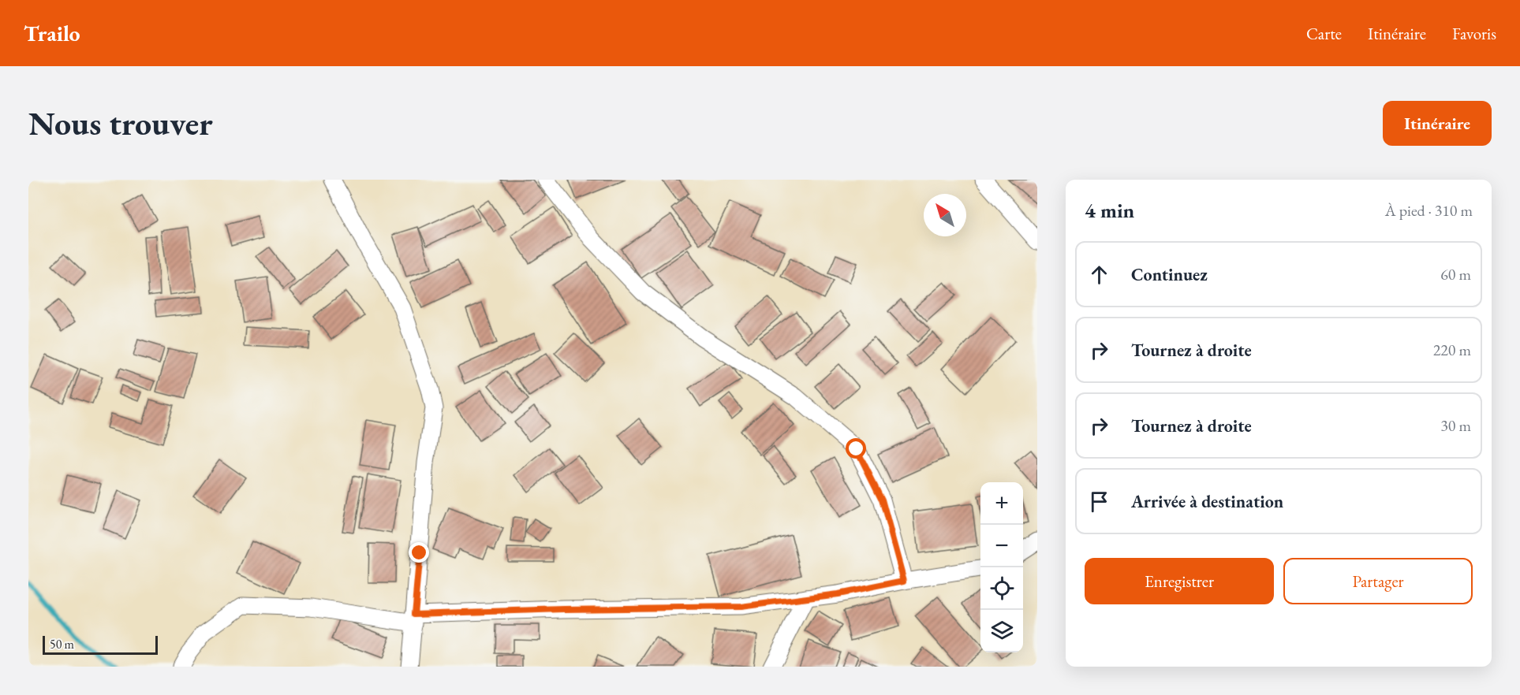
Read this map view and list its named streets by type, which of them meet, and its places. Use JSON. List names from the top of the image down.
{
  "scale_bar": "50 m",
  "north": "top left",
  "page": {
    "header": "Trailo",
    "nav": ["Carte", "Itinéraire", "Favoris"],
    "buttons": [
      "Itinéraire",
      ["Enregistrer", "Partager"]
    ],
    "title": "Nous trouver",
    "heading": ["4 min", "À pied · 310 m"],
    "list": [
      ["Continuez", "60 m"],
      ["Tournez à droite", "220 m"],
      ["Tournez à droite", "30 m"],
      "Arrivée à destination"
    ],
    "map_buttons": ["+", "−"],
    "scale": "50 m"
  }
}
